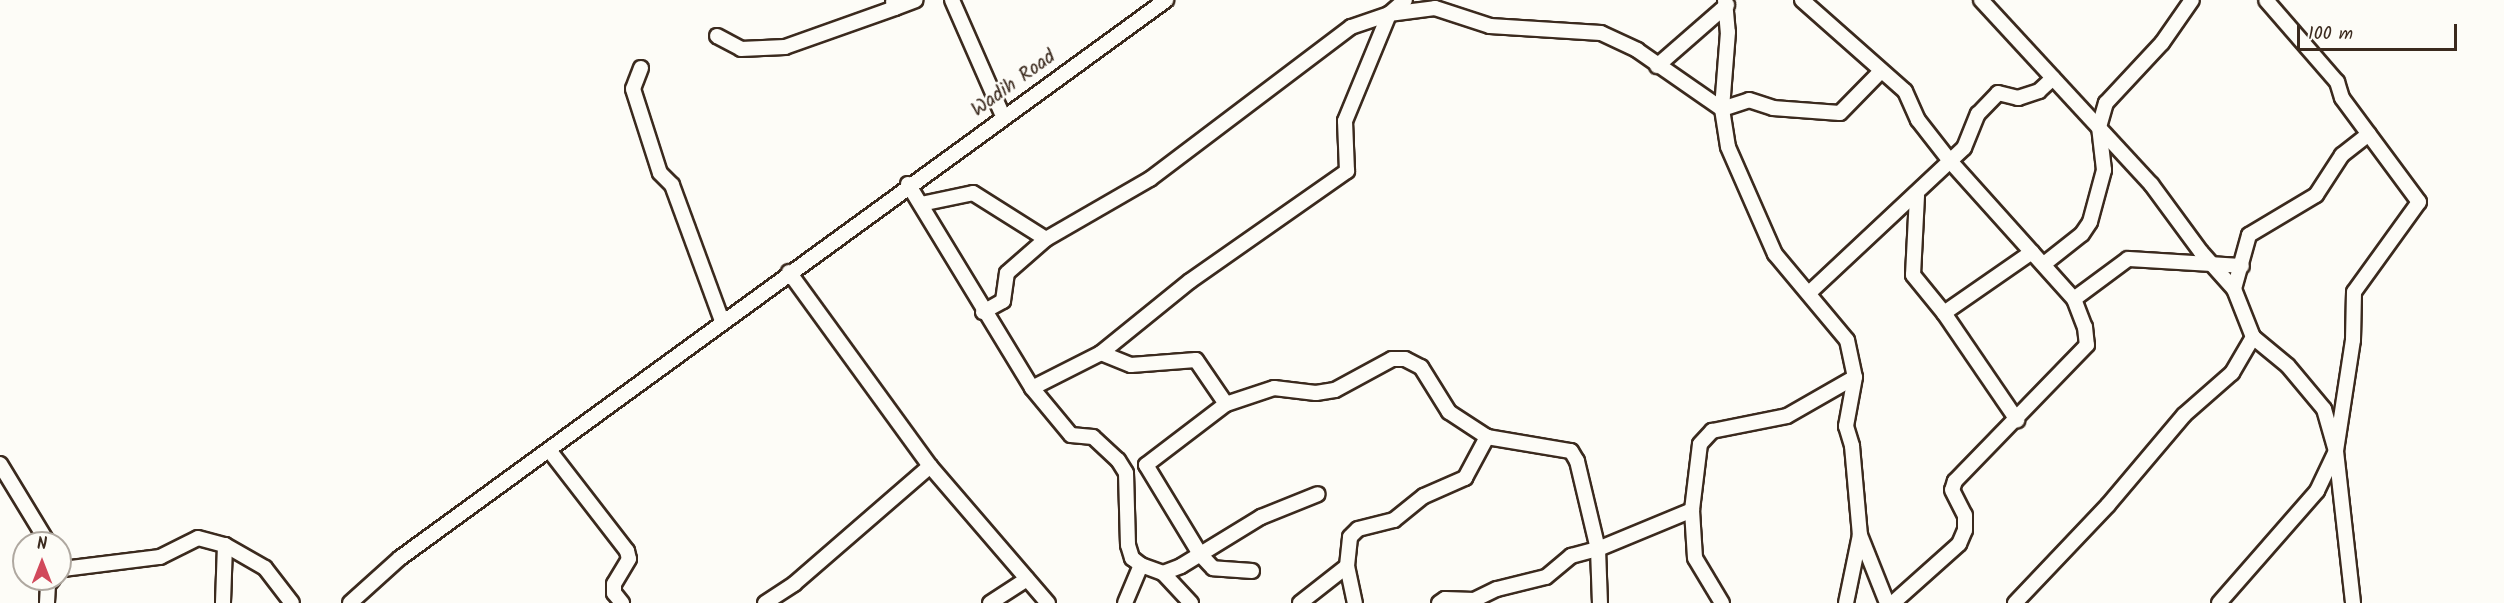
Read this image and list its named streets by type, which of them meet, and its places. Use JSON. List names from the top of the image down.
{
  "streets": {
    "street": ["Wadih Road"]
  },
  "scale_bar": "100 m",
  "north": "top"
}
